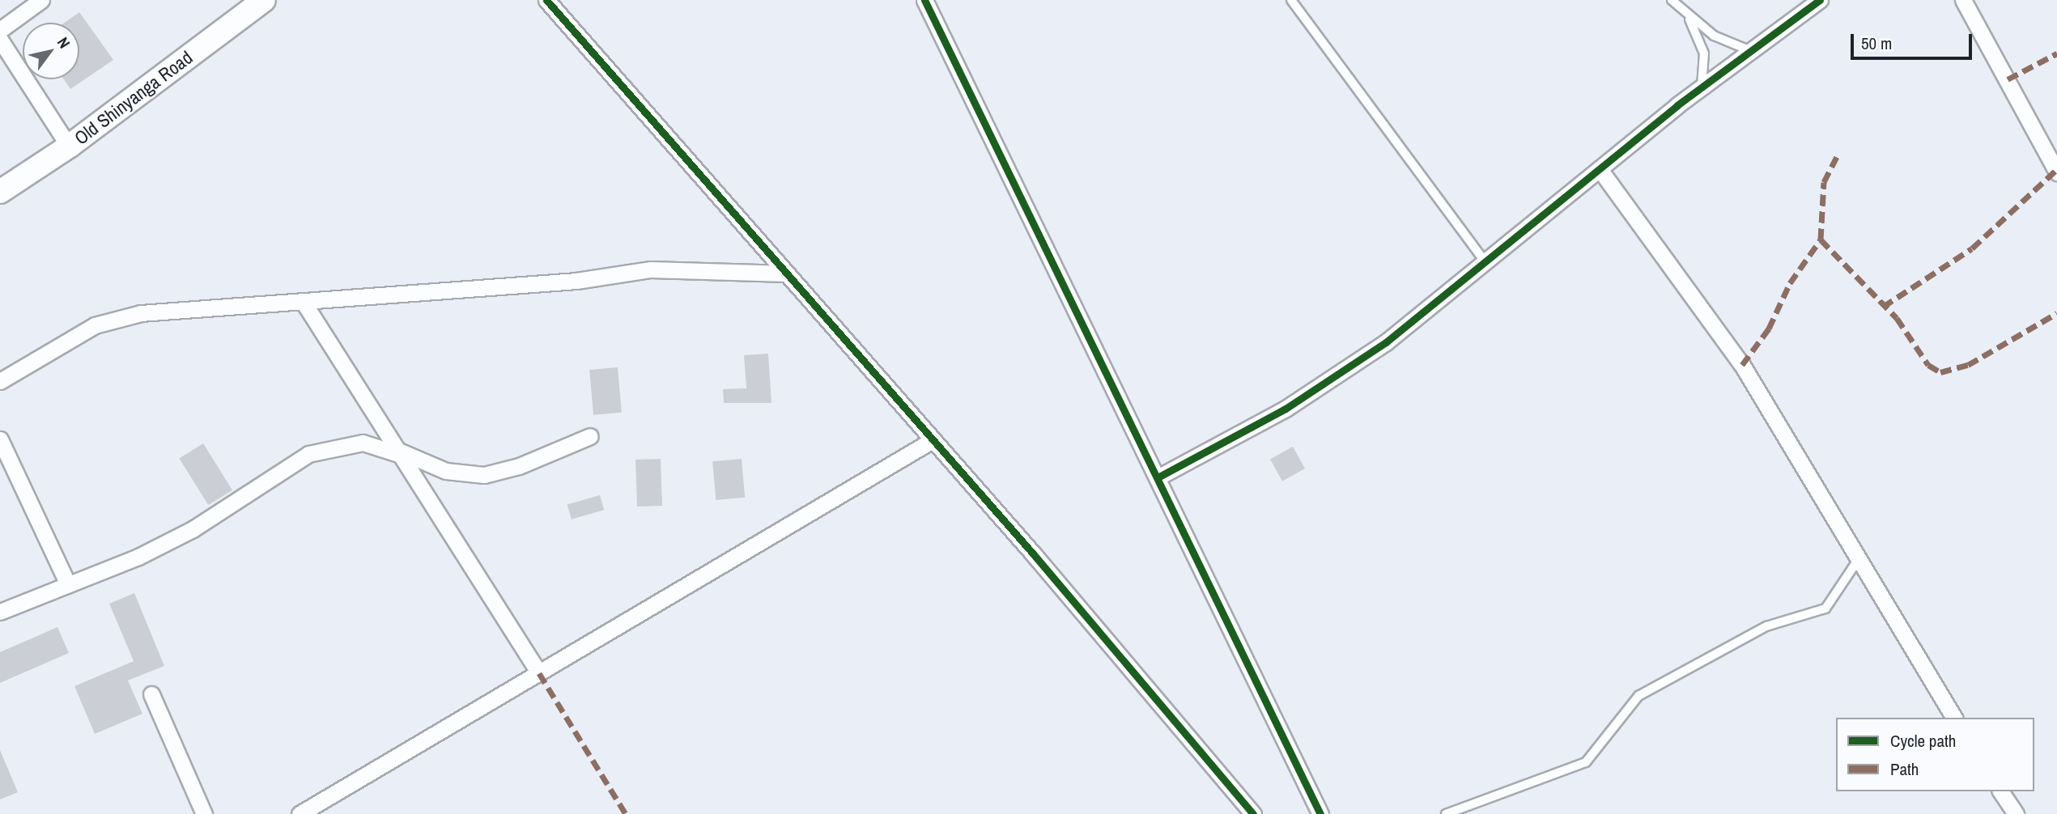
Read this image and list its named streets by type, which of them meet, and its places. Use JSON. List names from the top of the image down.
{
  "streets": {
    "main road": ["Old Shinyanga Road"]
  },
  "legend": ["Cycle path", "Path"],
  "scale_bar": "50 m",
  "north": "top right"
}
